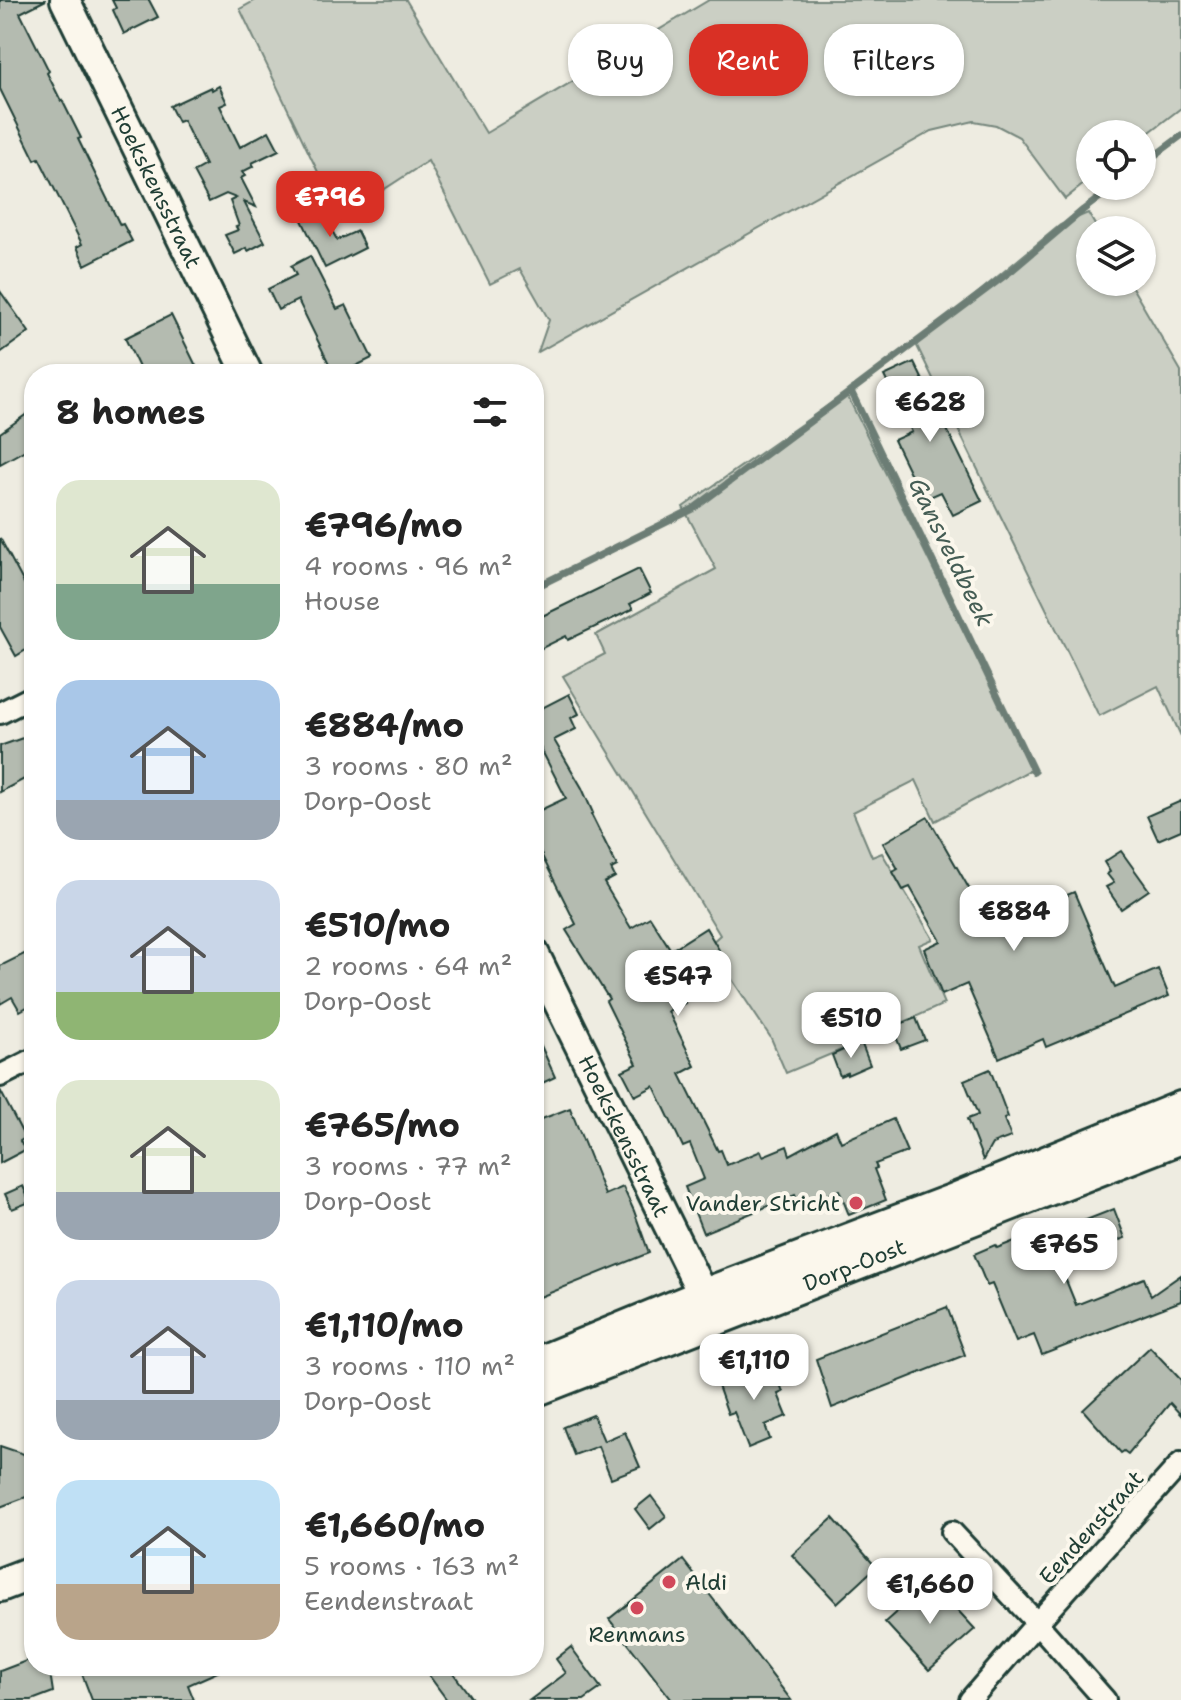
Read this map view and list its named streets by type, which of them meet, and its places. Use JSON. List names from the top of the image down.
{
  "streets": {
    "main road": ["Dorp-Oost"],
    "street": ["Hoekskensstraat", "Eendenstraat"]
  },
  "crossings": [
    ["Hoekskensstraat", "Dorp-Oost"]
  ],
  "water": ["Gansveldbeek"],
  "places": ["Vander Stricht", "Aldi", "Renmans"],
  "page": {
    "chip": ["Buy", "Rent", "Filters"],
    "price": [
      "€796",
      "€628",
      "€884",
      "€547",
      "€510",
      "€765",
      "€1,110",
      "€1,660"
    ],
    "heading": "8 homes",
    "list": [
      {
        "name": "€796/mo",
        "note": "4 rooms · 96 m² · House"
      },
      {
        "name": "€884/mo",
        "note": "3 rooms · 80 m² · Dorp-Oost"
      },
      {
        "name": "€510/mo",
        "note": "2 rooms · 64 m² · Dorp-Oost"
      },
      {
        "name": "€765/mo",
        "note": "3 rooms · 77 m² · Dorp-Oost"
      },
      {
        "name": "€1,110/mo",
        "note": "3 rooms · 110 m² · Dorp-Oost"
      },
      {
        "name": "€1,660/mo",
        "note": "5 rooms · 163 m² · Eendenstraat"
      }
    ]
  }
}
